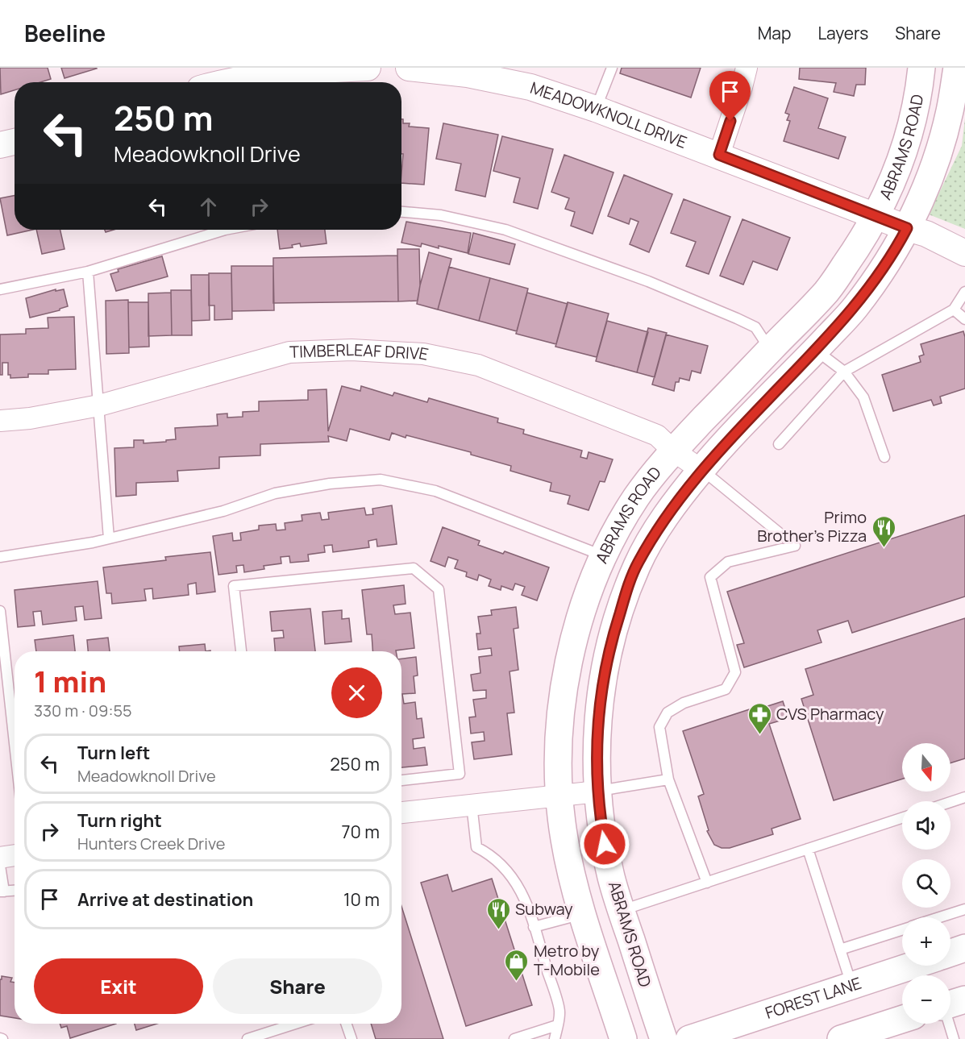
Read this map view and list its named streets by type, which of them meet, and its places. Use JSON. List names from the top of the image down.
{
  "streets": {
    "main road": ["ABRAMS ROAD", "FOREST LANE"],
    "street": ["MEADOWKNOLL DRIVE", "TIMBERLEAF DRIVE"]
  },
  "crossings": [
    ["MEADOWKNOLL DRIVE", "ABRAMS ROAD"],
    ["ABRAMS ROAD", "TIMBERLEAF DRIVE"]
  ],
  "places": {
    "restaurant": ["Primo Brother's Pizza", "Subway"],
    "pharmacy": ["CVS Pharmacy"],
    "shop": ["Metro by T-Mobile"]
  },
  "north": "bottom",
  "page": {
    "header": "Beeline",
    "nav": ["Map", "Layers", "Share"],
    "turn": ["250 m", "Meadowknoll Drive"],
    "heading": ["1 min", "330 m · 09:55"],
    "list": [
      {
        "name": "Turn left",
        "note": "Meadowknoll Drive",
        "value": "250 m"
      },
      {
        "name": "Turn right",
        "note": "Hunters Creek Drive",
        "value": "70 m"
      },
      {
        "name": "Arrive at destination",
        "value": "10 m"
      }
    ],
    "map_buttons": ["+", "−"],
    "buttons": ["Exit", "Share"]
  }
}
